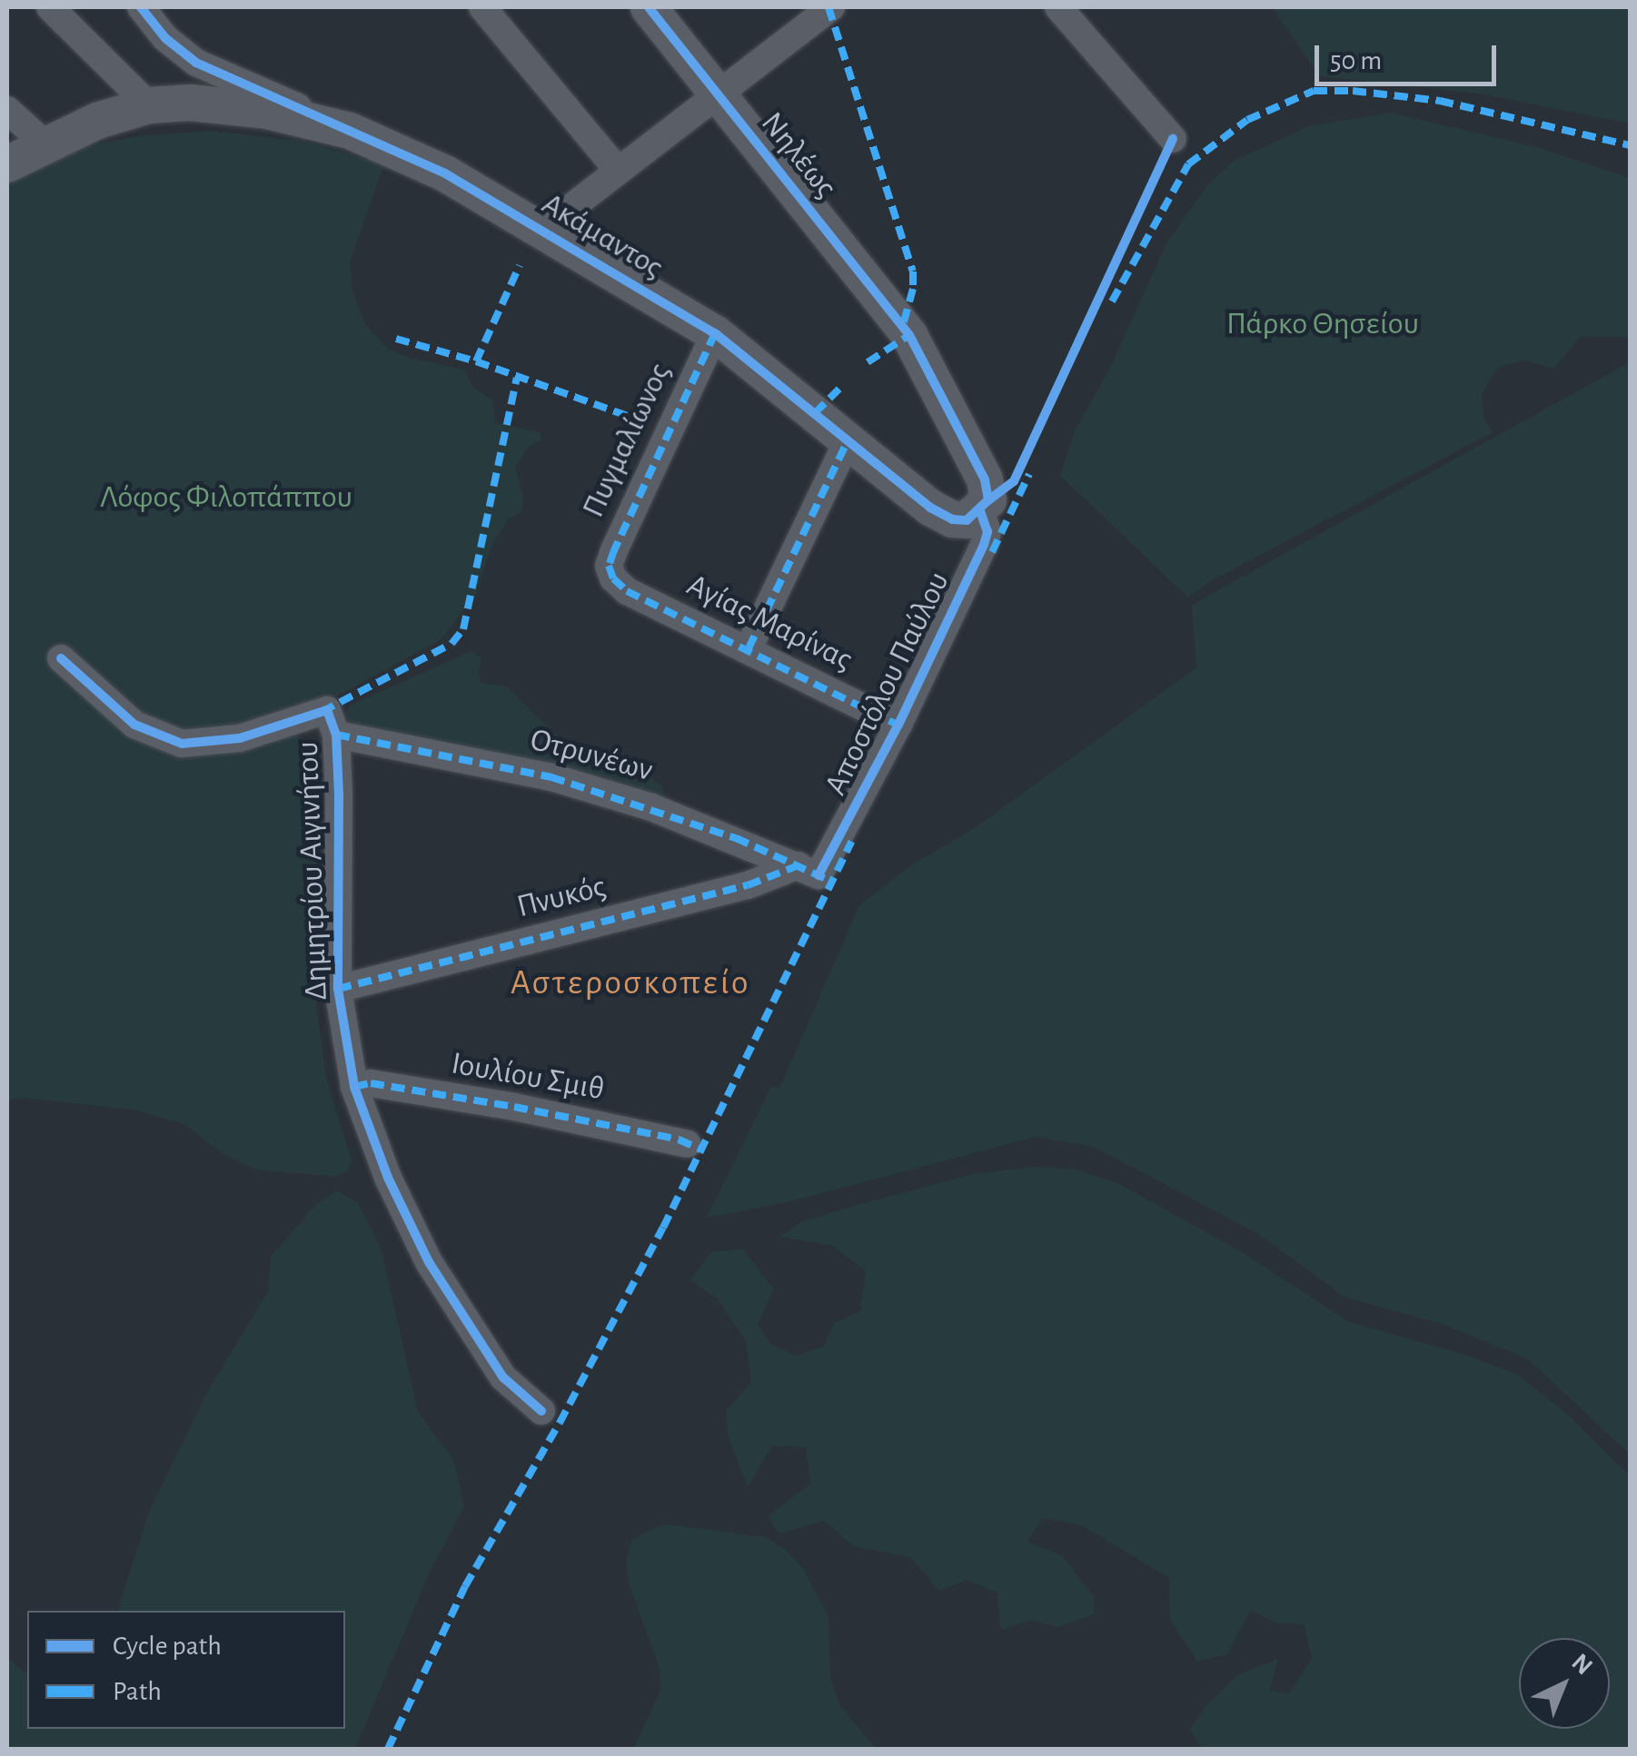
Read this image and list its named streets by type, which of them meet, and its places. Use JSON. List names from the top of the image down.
{
  "streets": {
    "street": [
      "Νηλέως",
      "Ακάμαντος",
      "Πυγμαλίωνος",
      "Αγίας Μαρίνας",
      "Αποστόλου Παύλου",
      "Οτρυνέων",
      "Δημητρίου Αιγινήτου",
      "Πνυκός",
      "Ιουλίου Σμιθ"
    ]
  },
  "crossings": [
    ["Νηλέως", "Ακάμαντος"],
    ["Νηλέως", "Αποστόλου Παύλου"],
    ["Ακάμαντος", "Πυγμαλίωνος"],
    ["Ακάμαντος", "Αποστόλου Παύλου"],
    ["Πυγμαλίωνος", "Αγίας Μαρίνας"],
    ["Αγίας Μαρίνας", "Αποστόλου Παύλου"],
    ["Αποστόλου Παύλου", "Οτρυνέων"],
    ["Αποστόλου Παύλου", "Πνυκός"],
    ["Οτρυνέων", "Δημητρίου Αιγινήτου"],
    ["Οτρυνέων", "Πνυκός"],
    ["Δημητρίου Αιγινήτου", "Πνυκός"],
    ["Δημητρίου Αιγινήτου", "Ιουλίου Σμιθ"]
  ],
  "districts": ["Αστεροσκοπείο"],
  "parks": ["Πάρκο Θησείου", "Λόφος Φιλοπάππου"],
  "legend": ["Cycle path", "Path"],
  "scale_bar": "50 m",
  "north": "top right"
}
